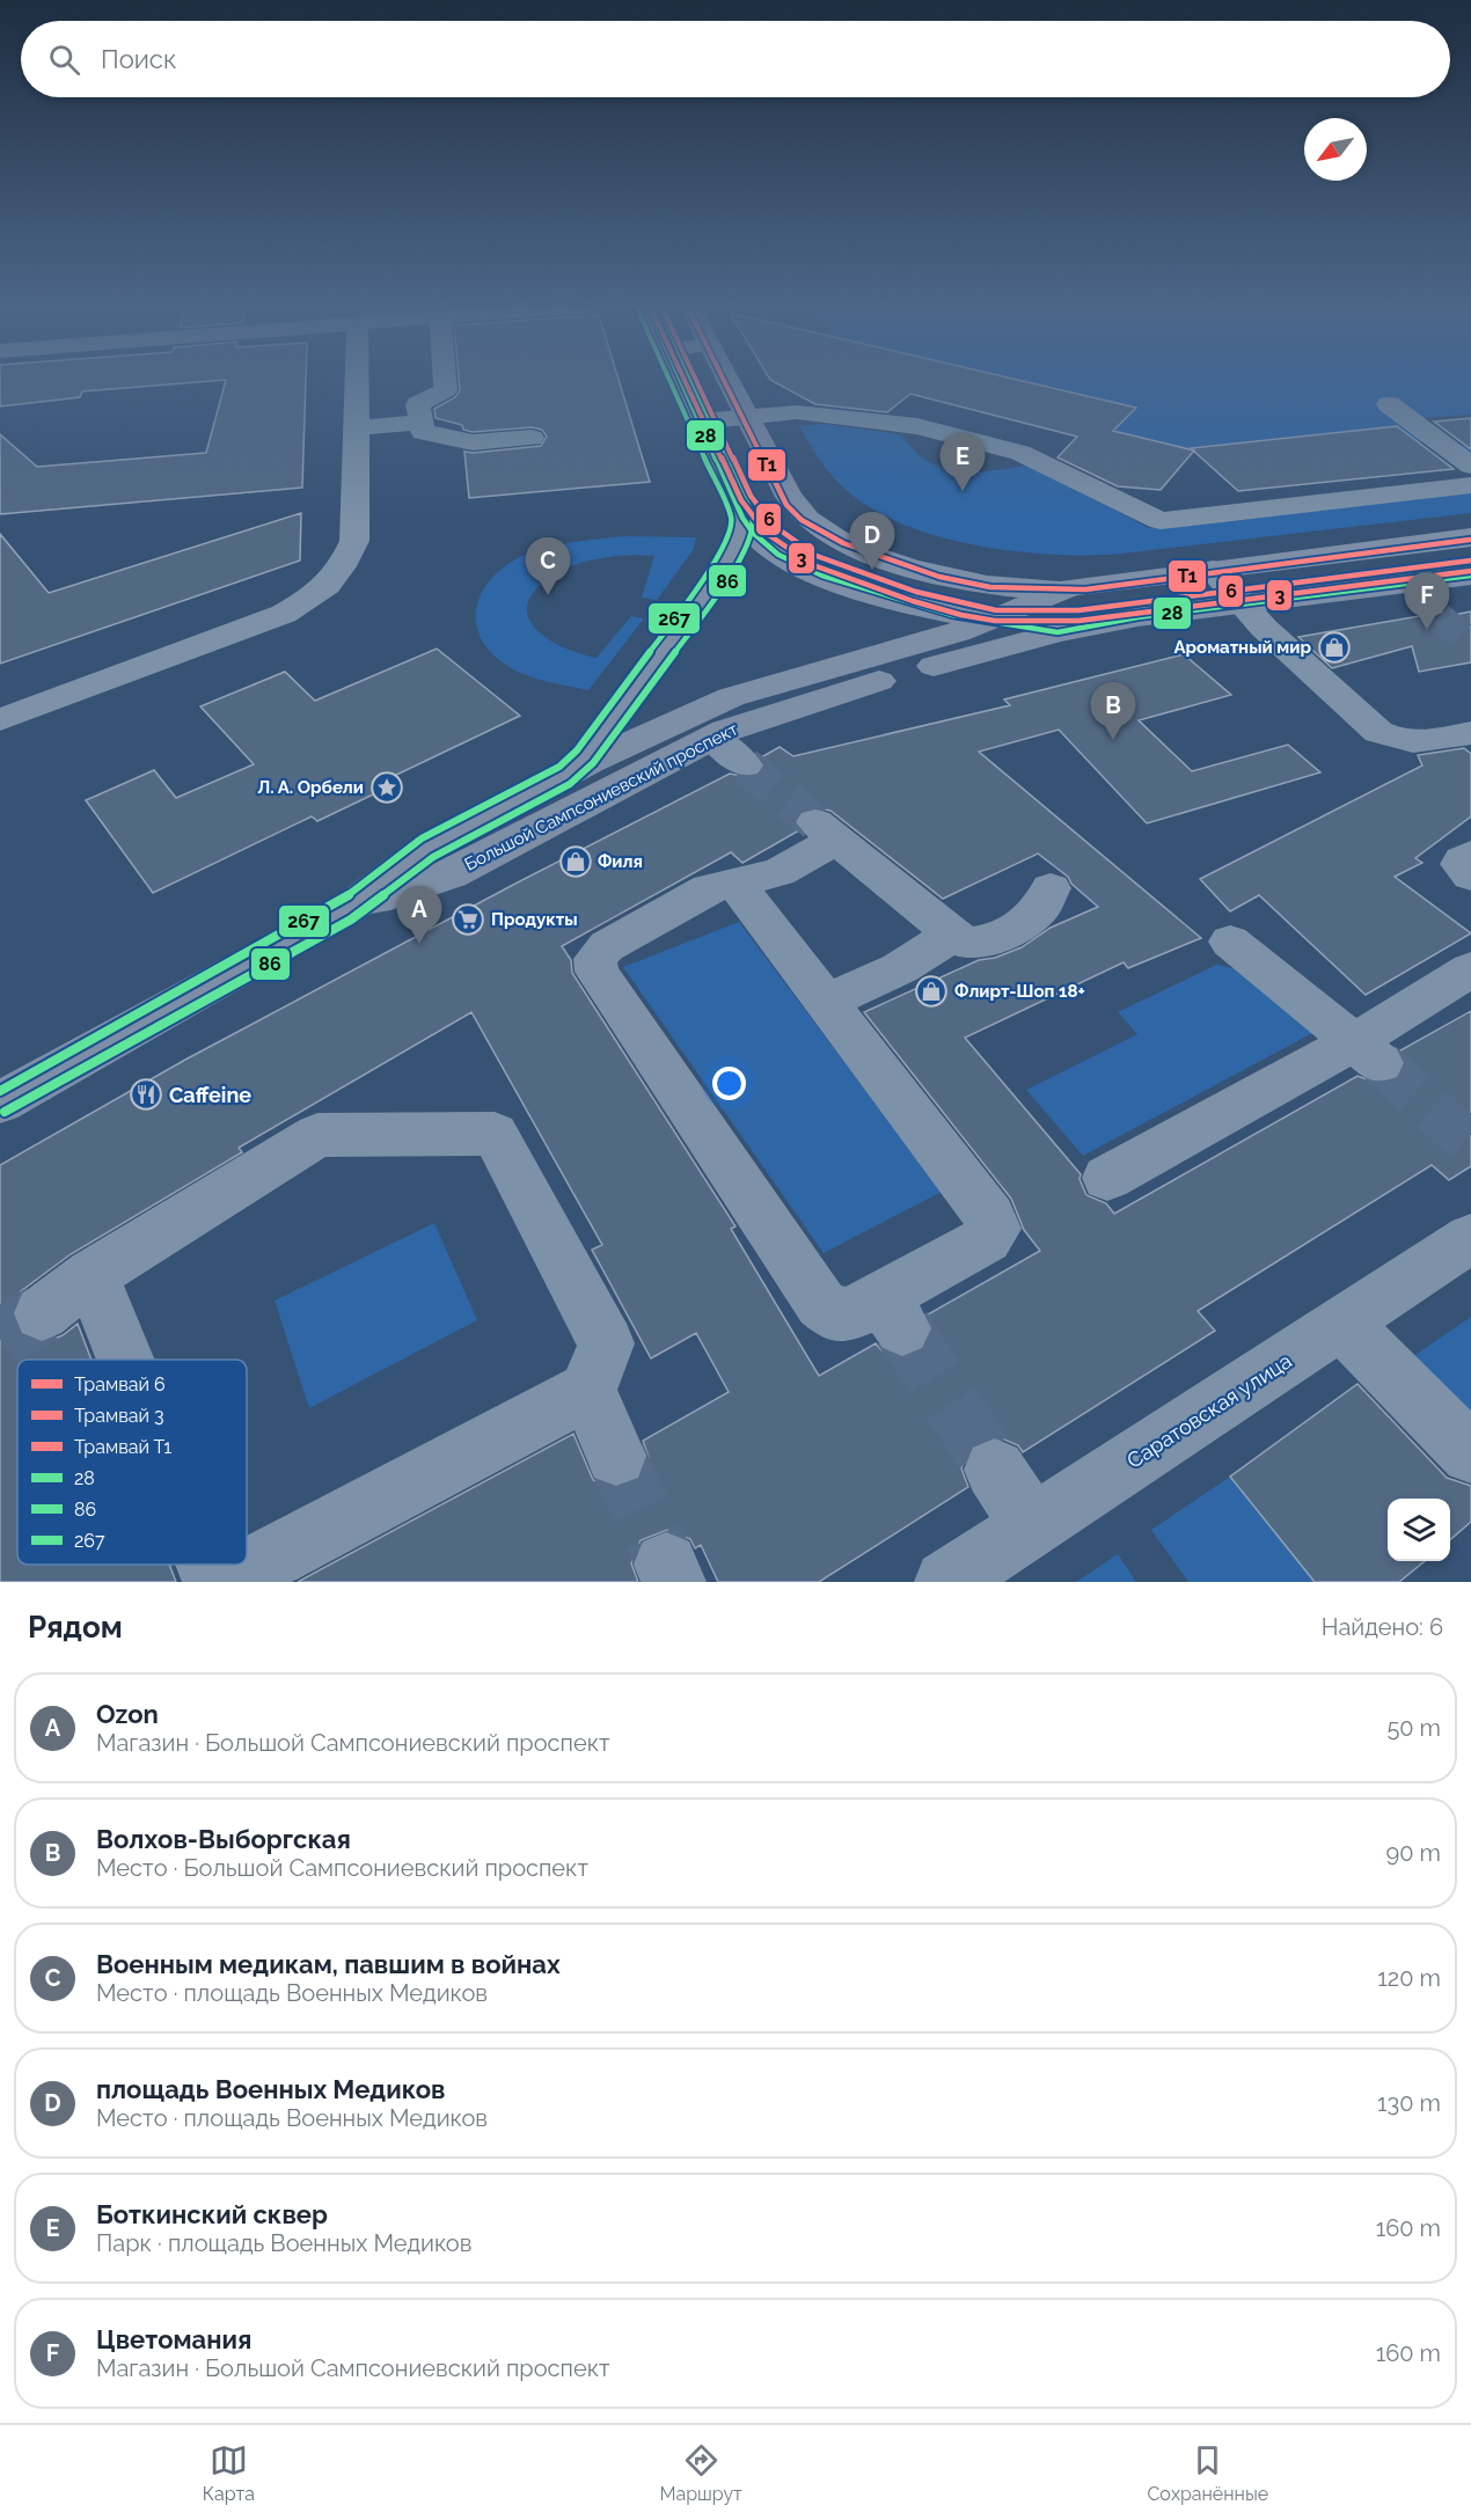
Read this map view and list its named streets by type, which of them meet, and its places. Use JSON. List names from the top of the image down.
{
  "streets": {
    "main road": ["Большой Сампсониевский проспект"],
    "street": ["Саратовская улица"]
  },
  "places": {
    "shop": ["Ароматный мир", "Филя", "Флирт-Шоп 18+"],
    "place": ["Л. А. Орбели"],
    "supermarket": ["Продукты"],
    "restaurant": ["Caffeine"]
  },
  "lines": [
    "tram line 6",
    "tram line 3",
    "tram line Т1",
    "transit line 28",
    "transit line 86",
    "transit line 267"
  ],
  "legend": [
    "Трамвай 6",
    "Трамвай 3",
    "Трамвай Т1",
    "28",
    "86",
    "267"
  ],
  "north": "bottom left",
  "page": {
    "search": "Поиск",
    "pins": [
      "E",
      "D",
      "C",
      "F",
      "B",
      "A"
    ],
    "heading": ["Рядом", "Найдено: 6"],
    "list": [
      {
        "mark": "A",
        "name": "Ozon",
        "note": "Магазин · Большой Сампсониевский проспект",
        "value": "50 m"
      },
      {
        "mark": "B",
        "name": "Волхов-Выборгская",
        "note": "Место · Большой Сампсониевский проспект",
        "value": "90 m"
      },
      {
        "mark": "C",
        "name": "Военным медикам, павшим в войнах",
        "note": "Место · площадь Военных Медиков",
        "value": "120 m"
      },
      {
        "mark": "D",
        "name": "площадь Военных Медиков",
        "note": "Место · площадь Военных Медиков",
        "value": "130 m"
      },
      {
        "mark": "E",
        "name": "Боткинский сквер",
        "note": "Парк · площадь Военных Медиков",
        "value": "160 m"
      },
      {
        "mark": "F",
        "name": "Цветомания",
        "note": "Магазин · Большой Сампсониевский проспект",
        "value": "160 m"
      }
    ],
    "nav": ["Карта", "Маршрут", "Сохранённые"]
  }
}
